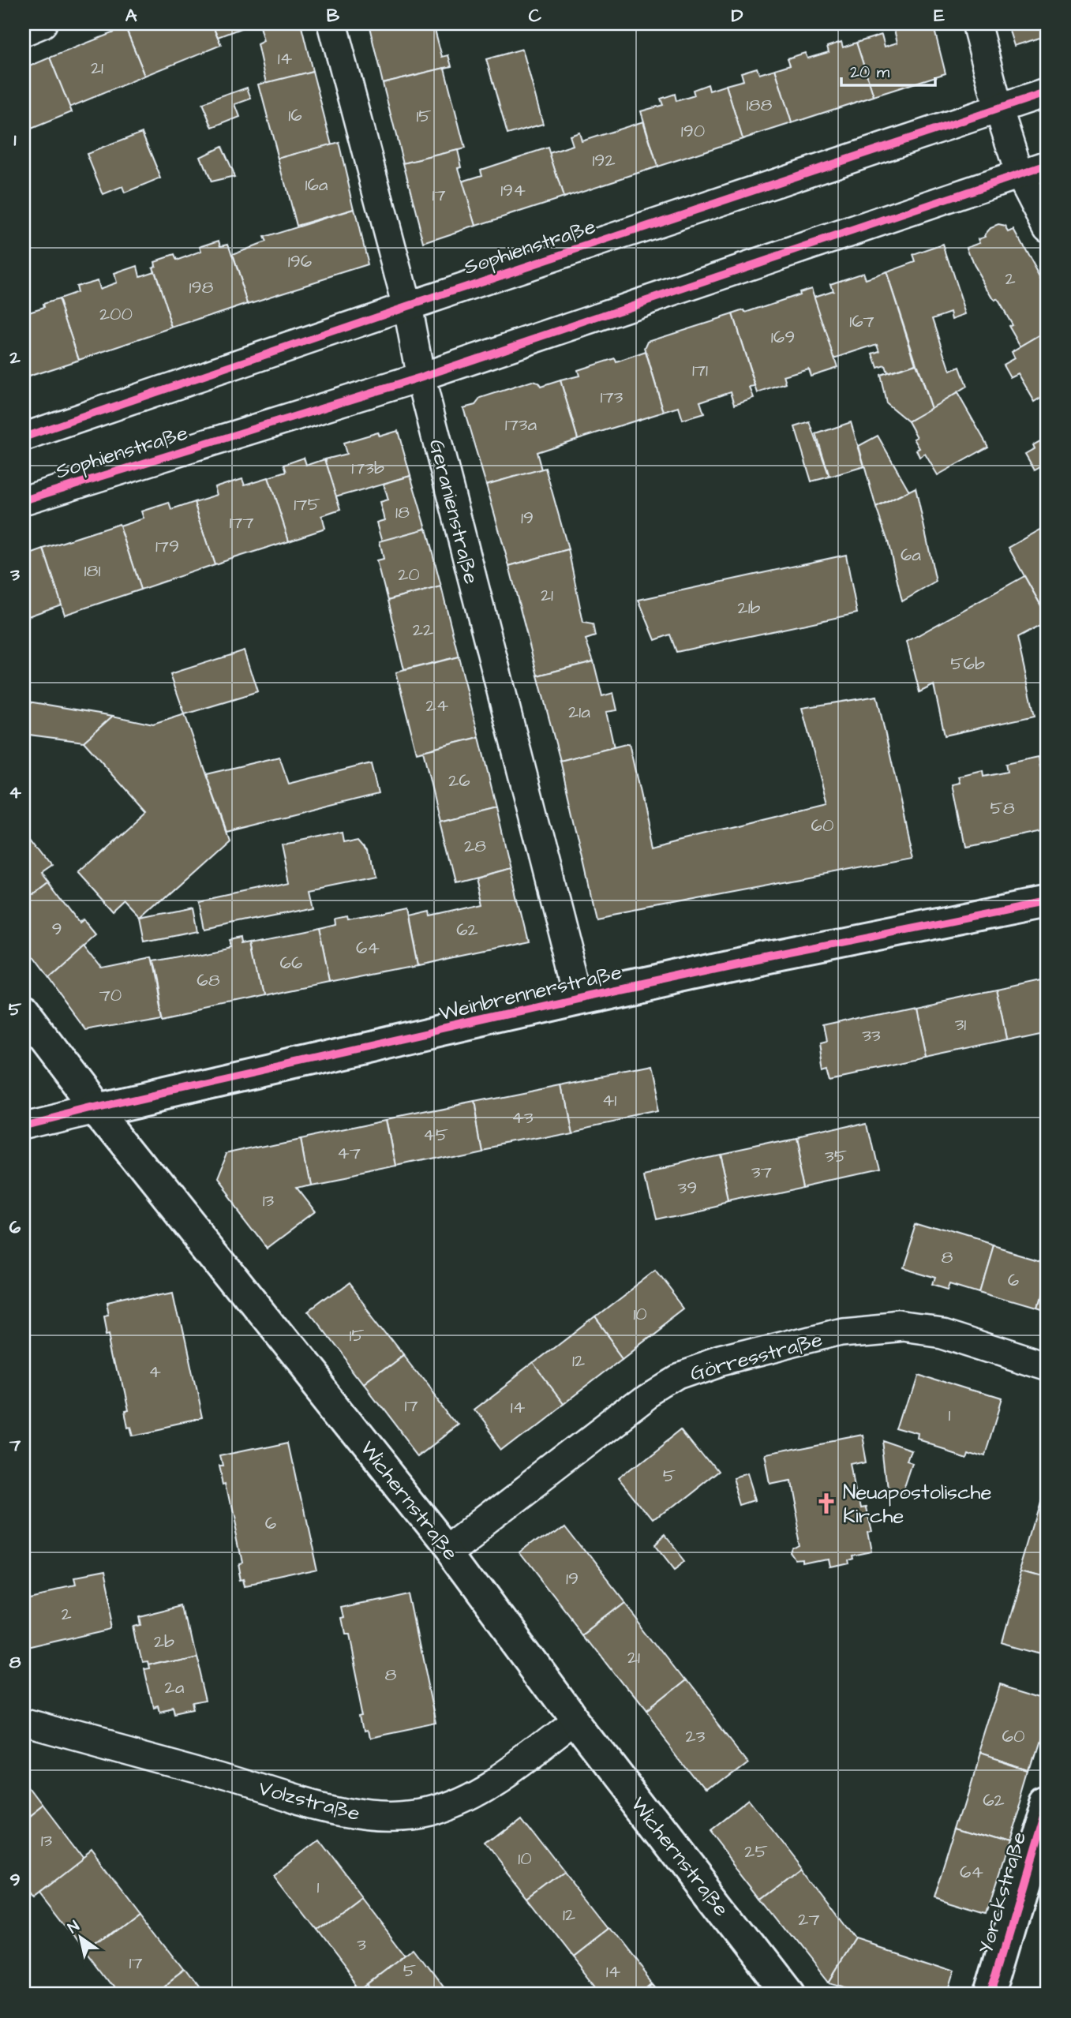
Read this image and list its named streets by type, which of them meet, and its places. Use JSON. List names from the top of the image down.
{
  "streets": {
    "street": [
      "Sophienstraße",
      "Geranienstraße",
      "Weinbrennerstraße",
      "Görresstraße",
      "Wichernstraße",
      "Volzstraße",
      "Yorckstraße"
    ]
  },
  "crossings": [
    ["Sophienstraße", "Geranienstraße"],
    ["Geranienstraße", "Weinbrennerstraße"],
    ["Weinbrennerstraße", "Wichernstraße"],
    ["Görresstraße", "Wichernstraße"],
    ["Wichernstraße", "Volzstraße"]
  ],
  "places": {
    "church": ["Neuapostolische Kirche"]
  },
  "house_numbers": [
    "14",
    "21",
    "188",
    "16",
    "15",
    "190",
    "192",
    "16a",
    "194",
    "17",
    "196",
    "2",
    "198",
    "200",
    "167",
    "169",
    "171",
    "173",
    "173a",
    "173b",
    "175",
    "18",
    "19",
    "177",
    "179",
    "6a",
    "181",
    "20",
    "21",
    "21b",
    "22",
    "56b",
    "24",
    "21a",
    "26",
    "58",
    "60",
    "28",
    "9",
    "62",
    "64",
    "66",
    "68",
    "70",
    "31",
    "33",
    "41",
    "43",
    "45",
    "47",
    "35",
    "37",
    "39",
    "13",
    "8",
    "6",
    "10",
    "15",
    "12",
    "4",
    "17",
    "14",
    "1",
    "5",
    "6",
    "19",
    "2",
    "2b",
    "21",
    "8",
    "2a",
    "23",
    "60",
    "62",
    "13",
    "25",
    "10",
    "64",
    "1",
    "12",
    "27",
    "3",
    "17",
    "5",
    "14"
  ],
  "scale_bar": "20 m",
  "north": "top left",
  "grid": {
    "columns": [
      "A",
      "B",
      "C",
      "D",
      "E"
    ],
    "rows": [
      "1",
      "2",
      "3",
      "4",
      "5",
      "6",
      "7",
      "8",
      "9"
    ]
  }
}
